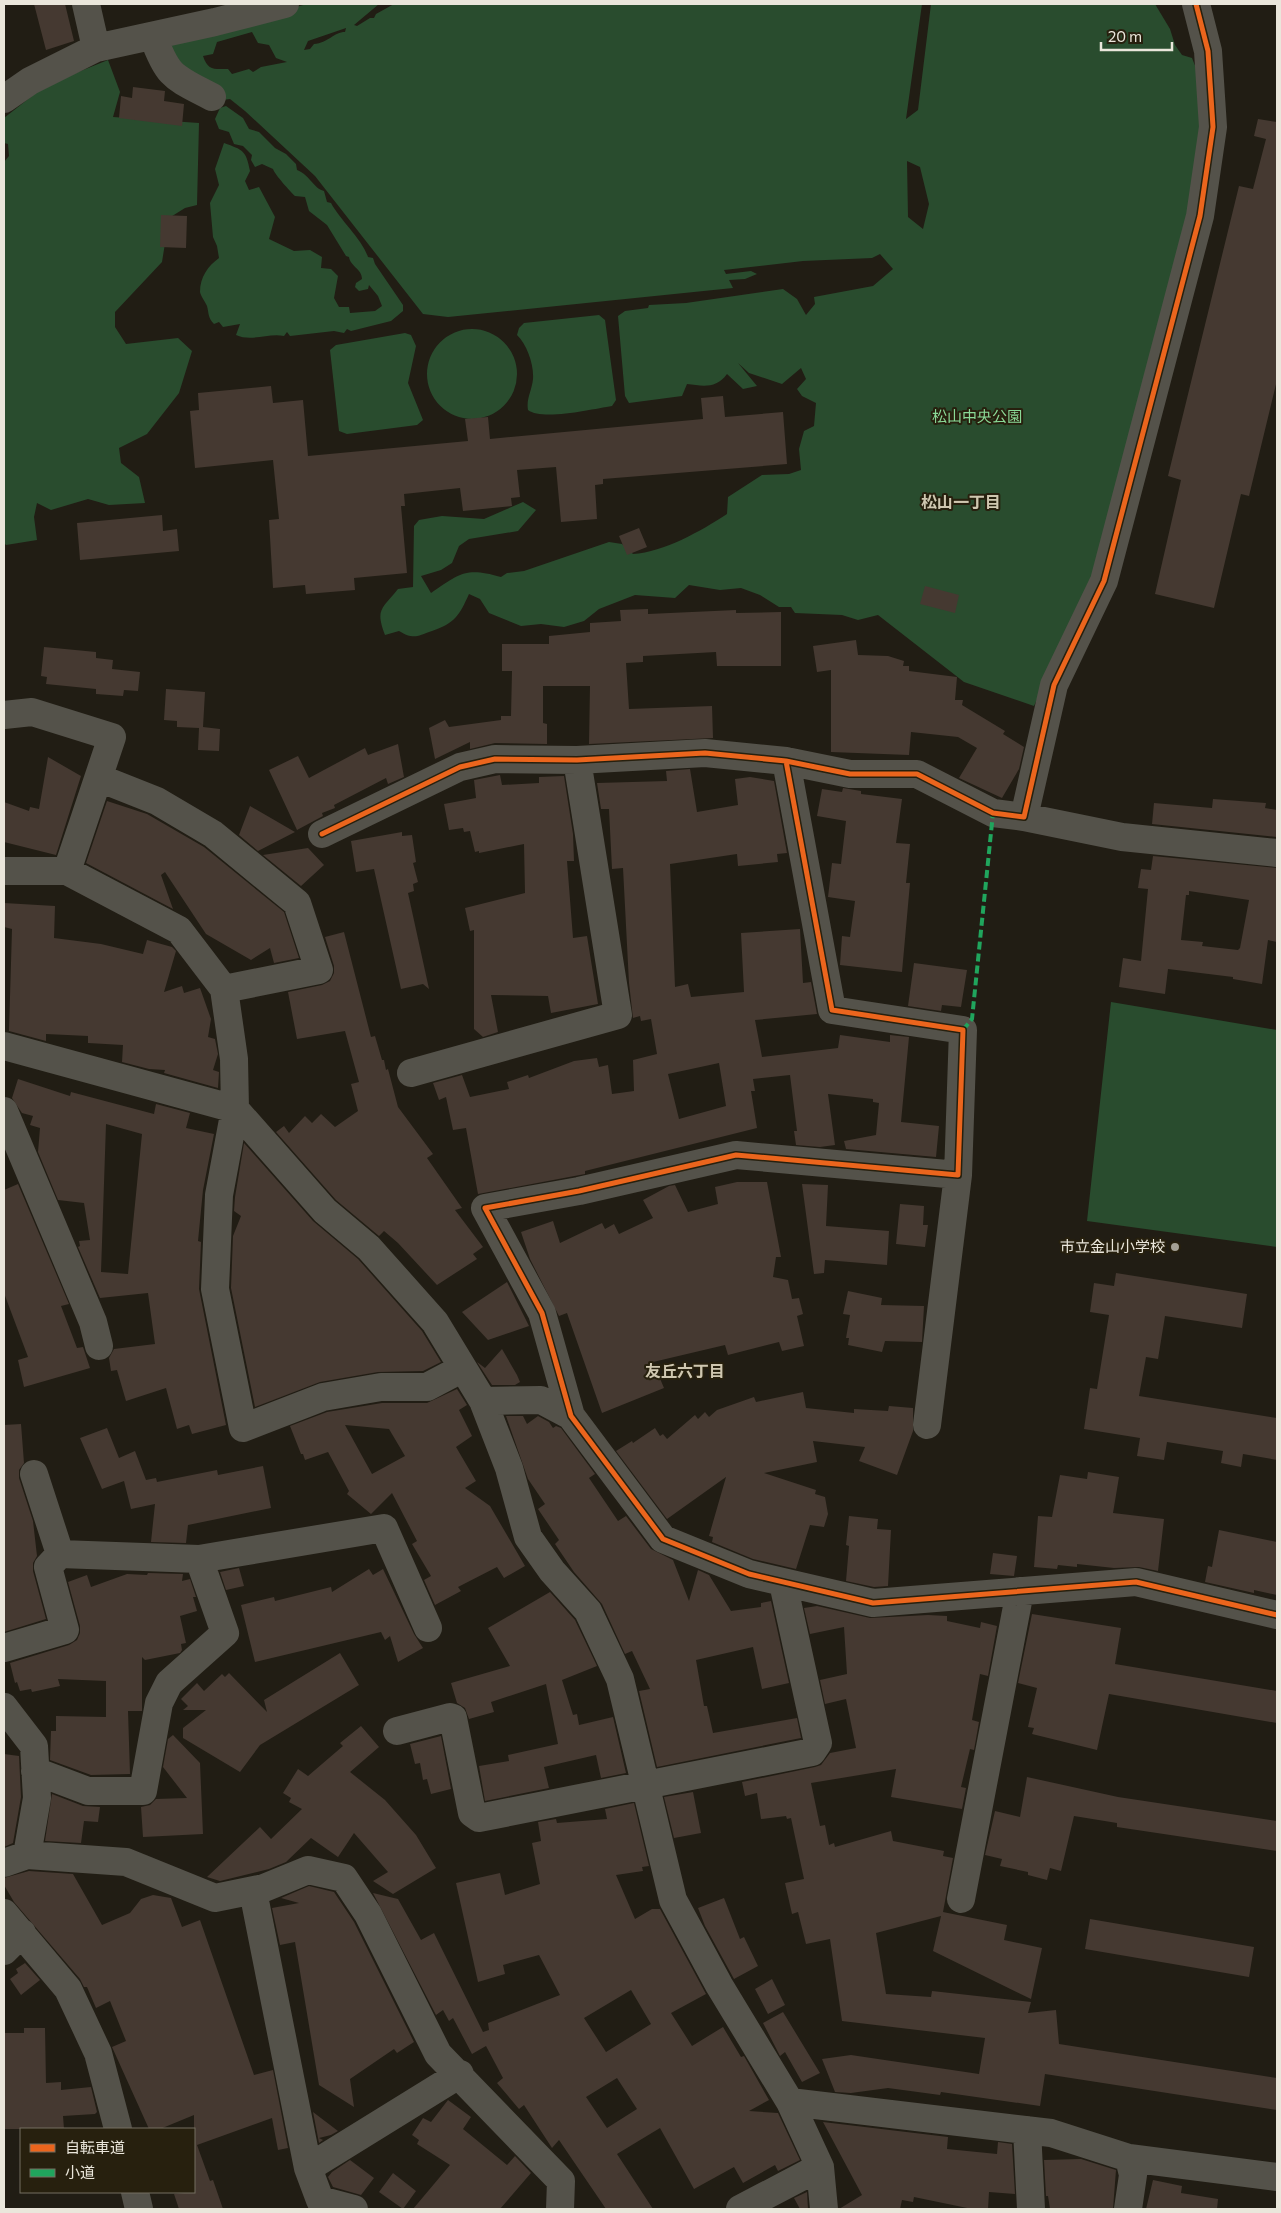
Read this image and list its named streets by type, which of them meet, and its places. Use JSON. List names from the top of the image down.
{
  "districts": ["松山一丁目", "友丘六丁目"],
  "parks": ["松山中央公園"],
  "places": ["市立金山小学校"],
  "legend": ["自転車道", "小道"],
  "scale_bar": "20 m"
}
